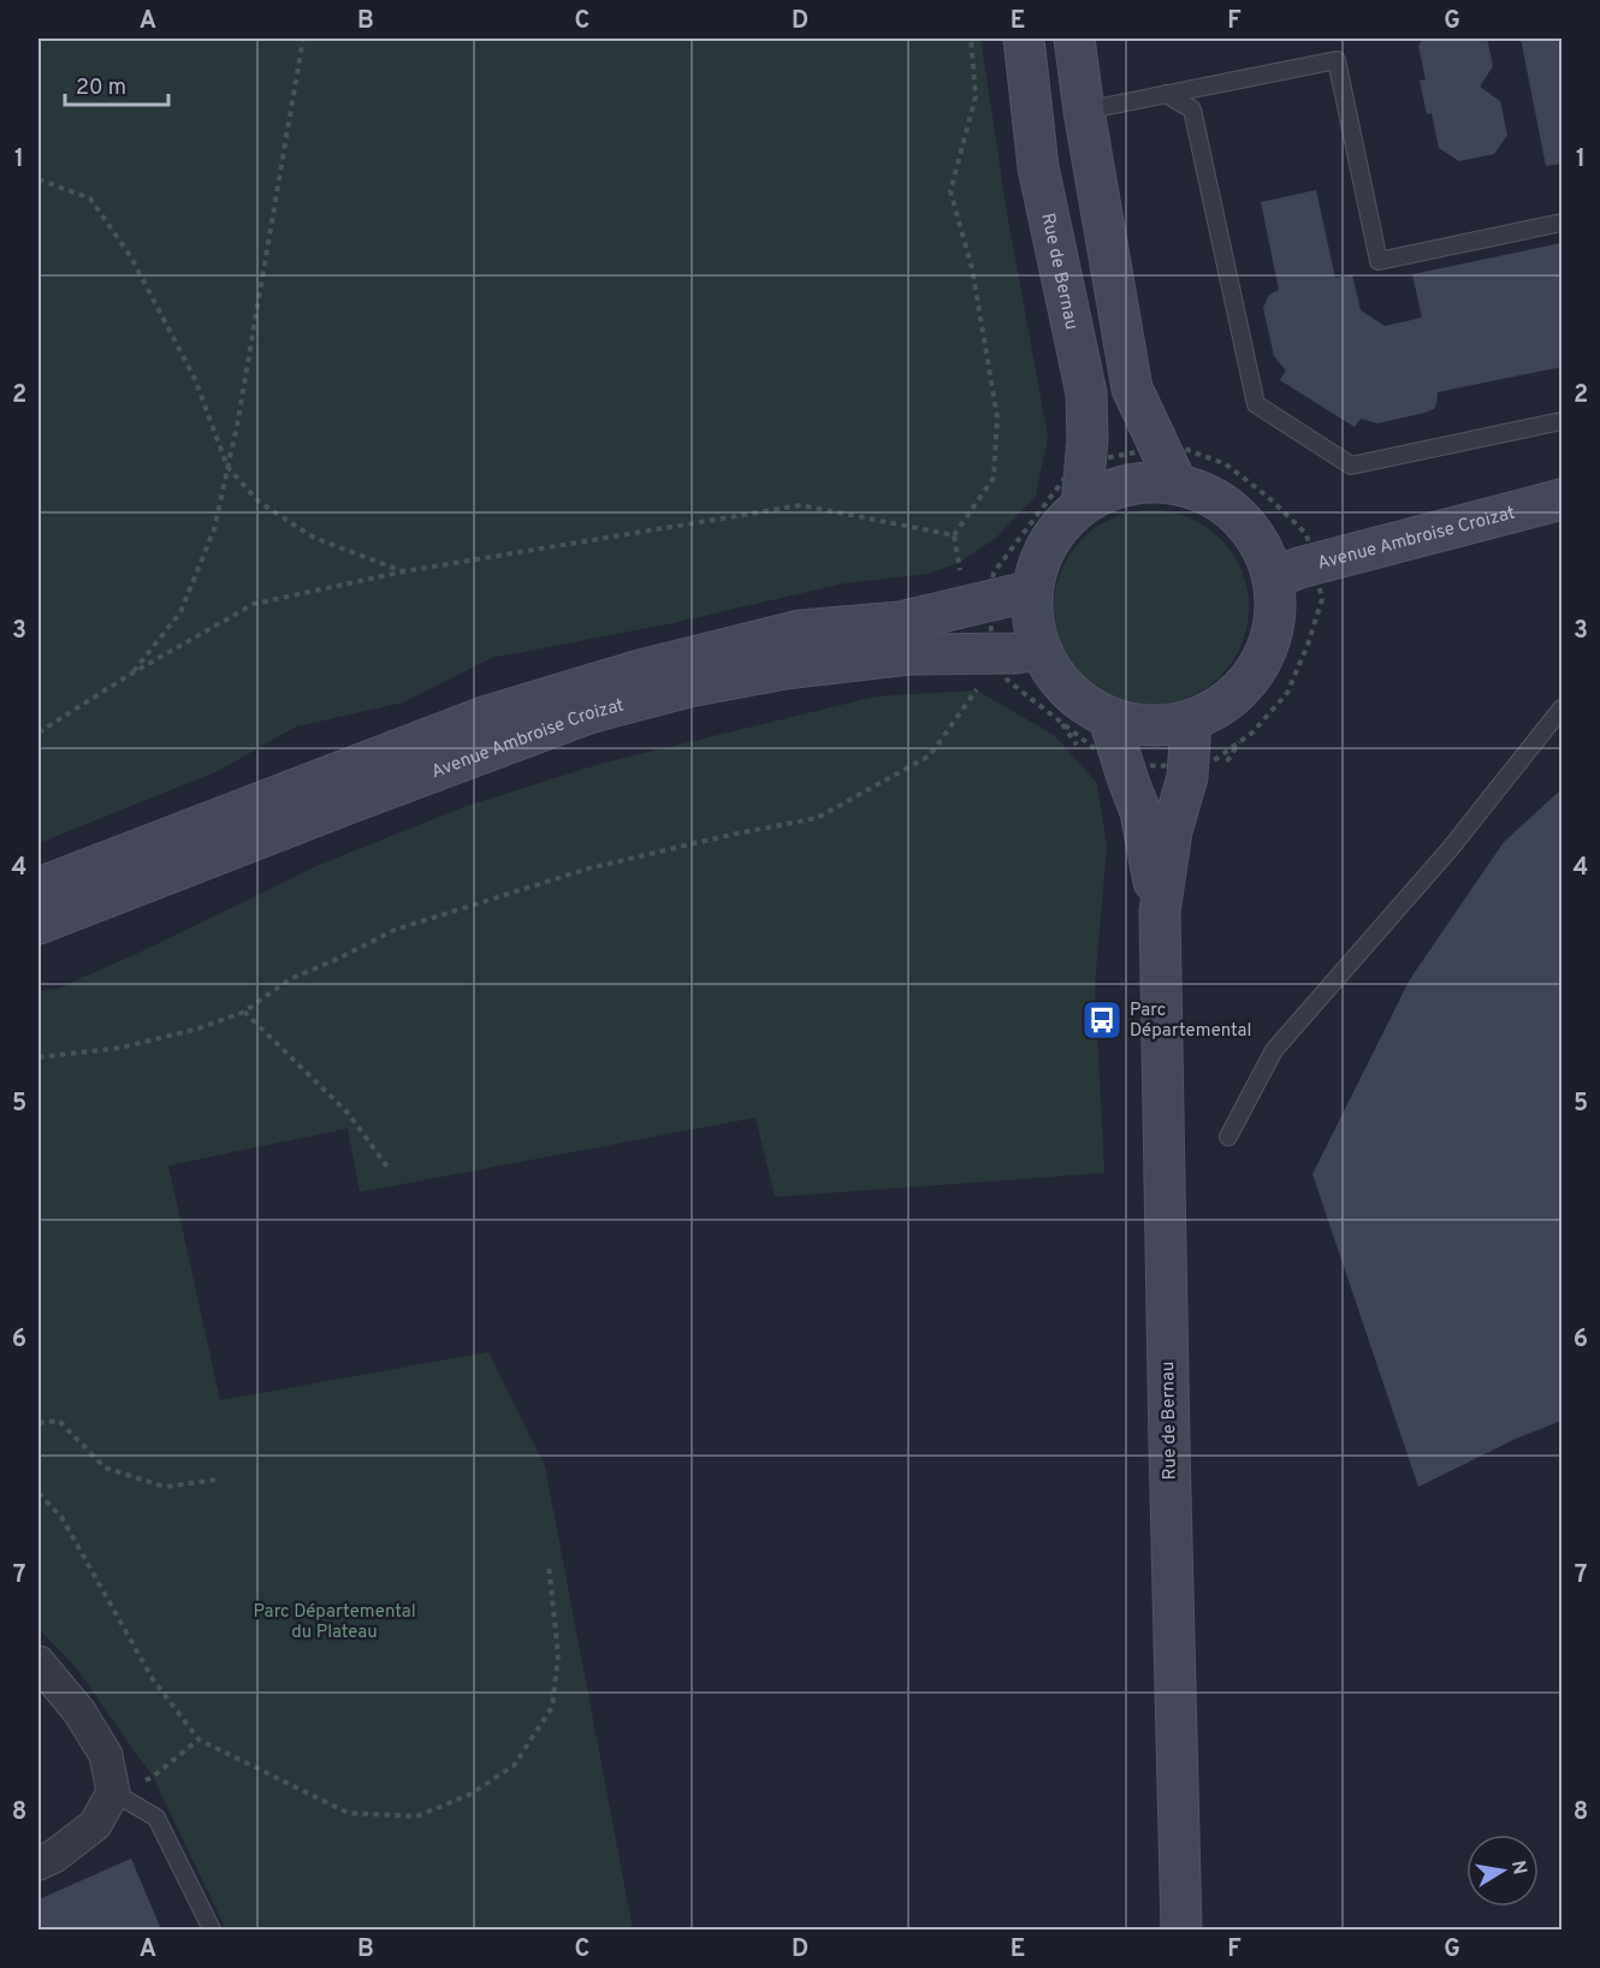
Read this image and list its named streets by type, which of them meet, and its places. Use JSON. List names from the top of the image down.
{
  "streets": {
    "street": ["Rue de Bernau", "Avenue Ambroise Croizat"]
  },
  "crossings": [
    ["Rue de Bernau", "Avenue Ambroise Croizat"]
  ],
  "parks": ["Parc Départemental du Plateau"],
  "places": {
    "bus stop": ["Parc Départemental"]
  },
  "scale_bar": "20 m",
  "north": "right",
  "grid": {
    "columns": [
      "A",
      "B",
      "C",
      "D",
      "E",
      "F",
      "G"
    ],
    "rows": [
      "1",
      "2",
      "3",
      "4",
      "5",
      "6",
      "7",
      "8"
    ]
  }
}
